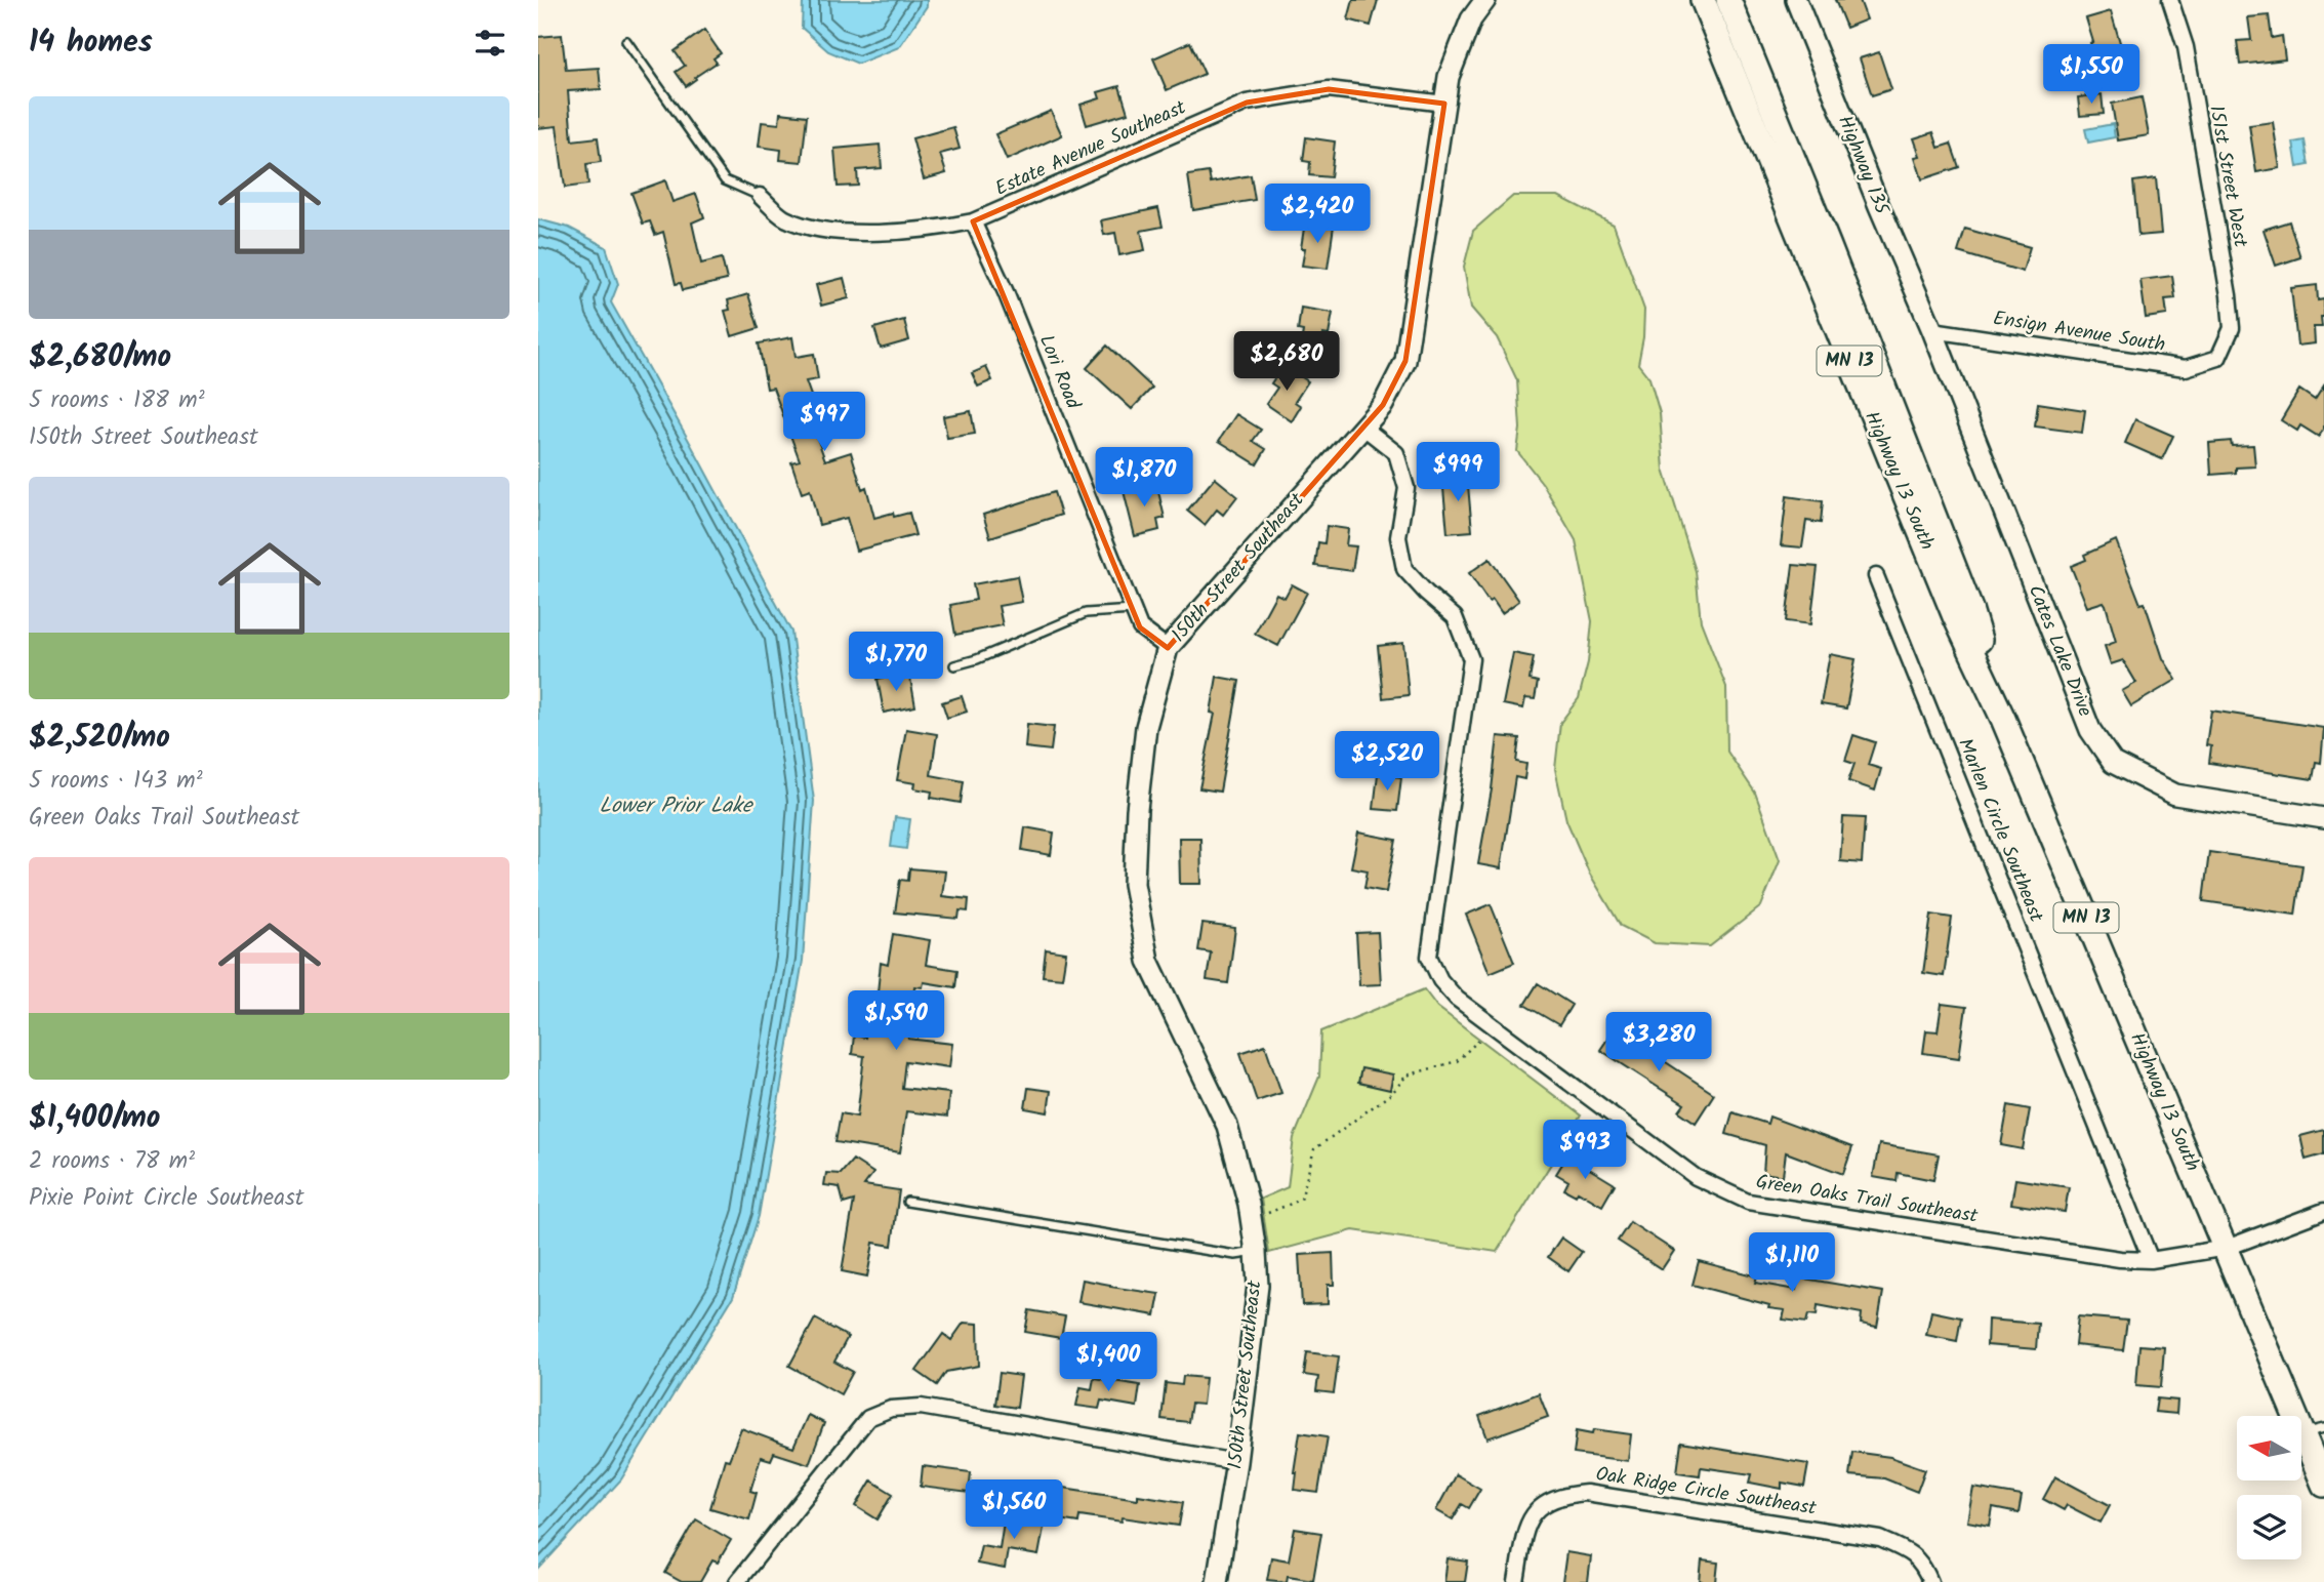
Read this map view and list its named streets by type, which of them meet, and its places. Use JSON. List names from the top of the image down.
{
  "streets": {
    "main road": ["MN 13", "Highway 13 South"],
    "street": [
      "Estate Avenue Southeast",
      "Highway 135",
      "151st Street West",
      "Ensign Avenue South",
      "Lori Road",
      "150th Street Southeast",
      "Cates Lake Drive",
      "Marlen Circle Southeast",
      "Green Oaks Trail Southeast",
      "Oak Ridge Circle Southeast"
    ]
  },
  "crossings": [
    ["Estate Avenue Southeast", "Lori Road"],
    ["Estate Avenue Southeast", "150th Street Southeast"],
    ["Highway 135", "Ensign Avenue South"],
    ["Highway 135", "Cates Lake Drive"],
    ["151st Street West", "Ensign Avenue South"],
    ["Ensign Avenue South", "Cates Lake Drive"],
    ["Lori Road", "150th Street Southeast"],
    ["Highway 13 South", "Green Oaks Trail Southeast"],
    ["150th Street Southeast", "Green Oaks Trail Southeast"],
    ["Marlen Circle Southeast", "Green Oaks Trail Southeast"]
  ],
  "water": ["Lower Prior Lake"],
  "north": "left",
  "page": {
    "heading": "14 homes",
    "price": [
      "$1,550",
      "$2,420",
      "$2,680",
      "$997",
      "$999",
      "$1,870",
      "$1,770",
      "$2,520",
      "$1,590",
      "$3,280",
      "$993",
      "$1,110",
      "$1,400",
      "$1,560"
    ],
    "list": [
      {
        "name": "$2,680/mo",
        "note": "5 rooms · 188 m² · 150th Street Southeast"
      },
      {
        "name": "$2,520/mo",
        "note": "5 rooms · 143 m² · Green Oaks Trail Southeast"
      },
      {
        "name": "$1,400/mo",
        "note": "2 rooms · 78 m² · Pixie Point Circle Southeast"
      }
    ]
  }
}
